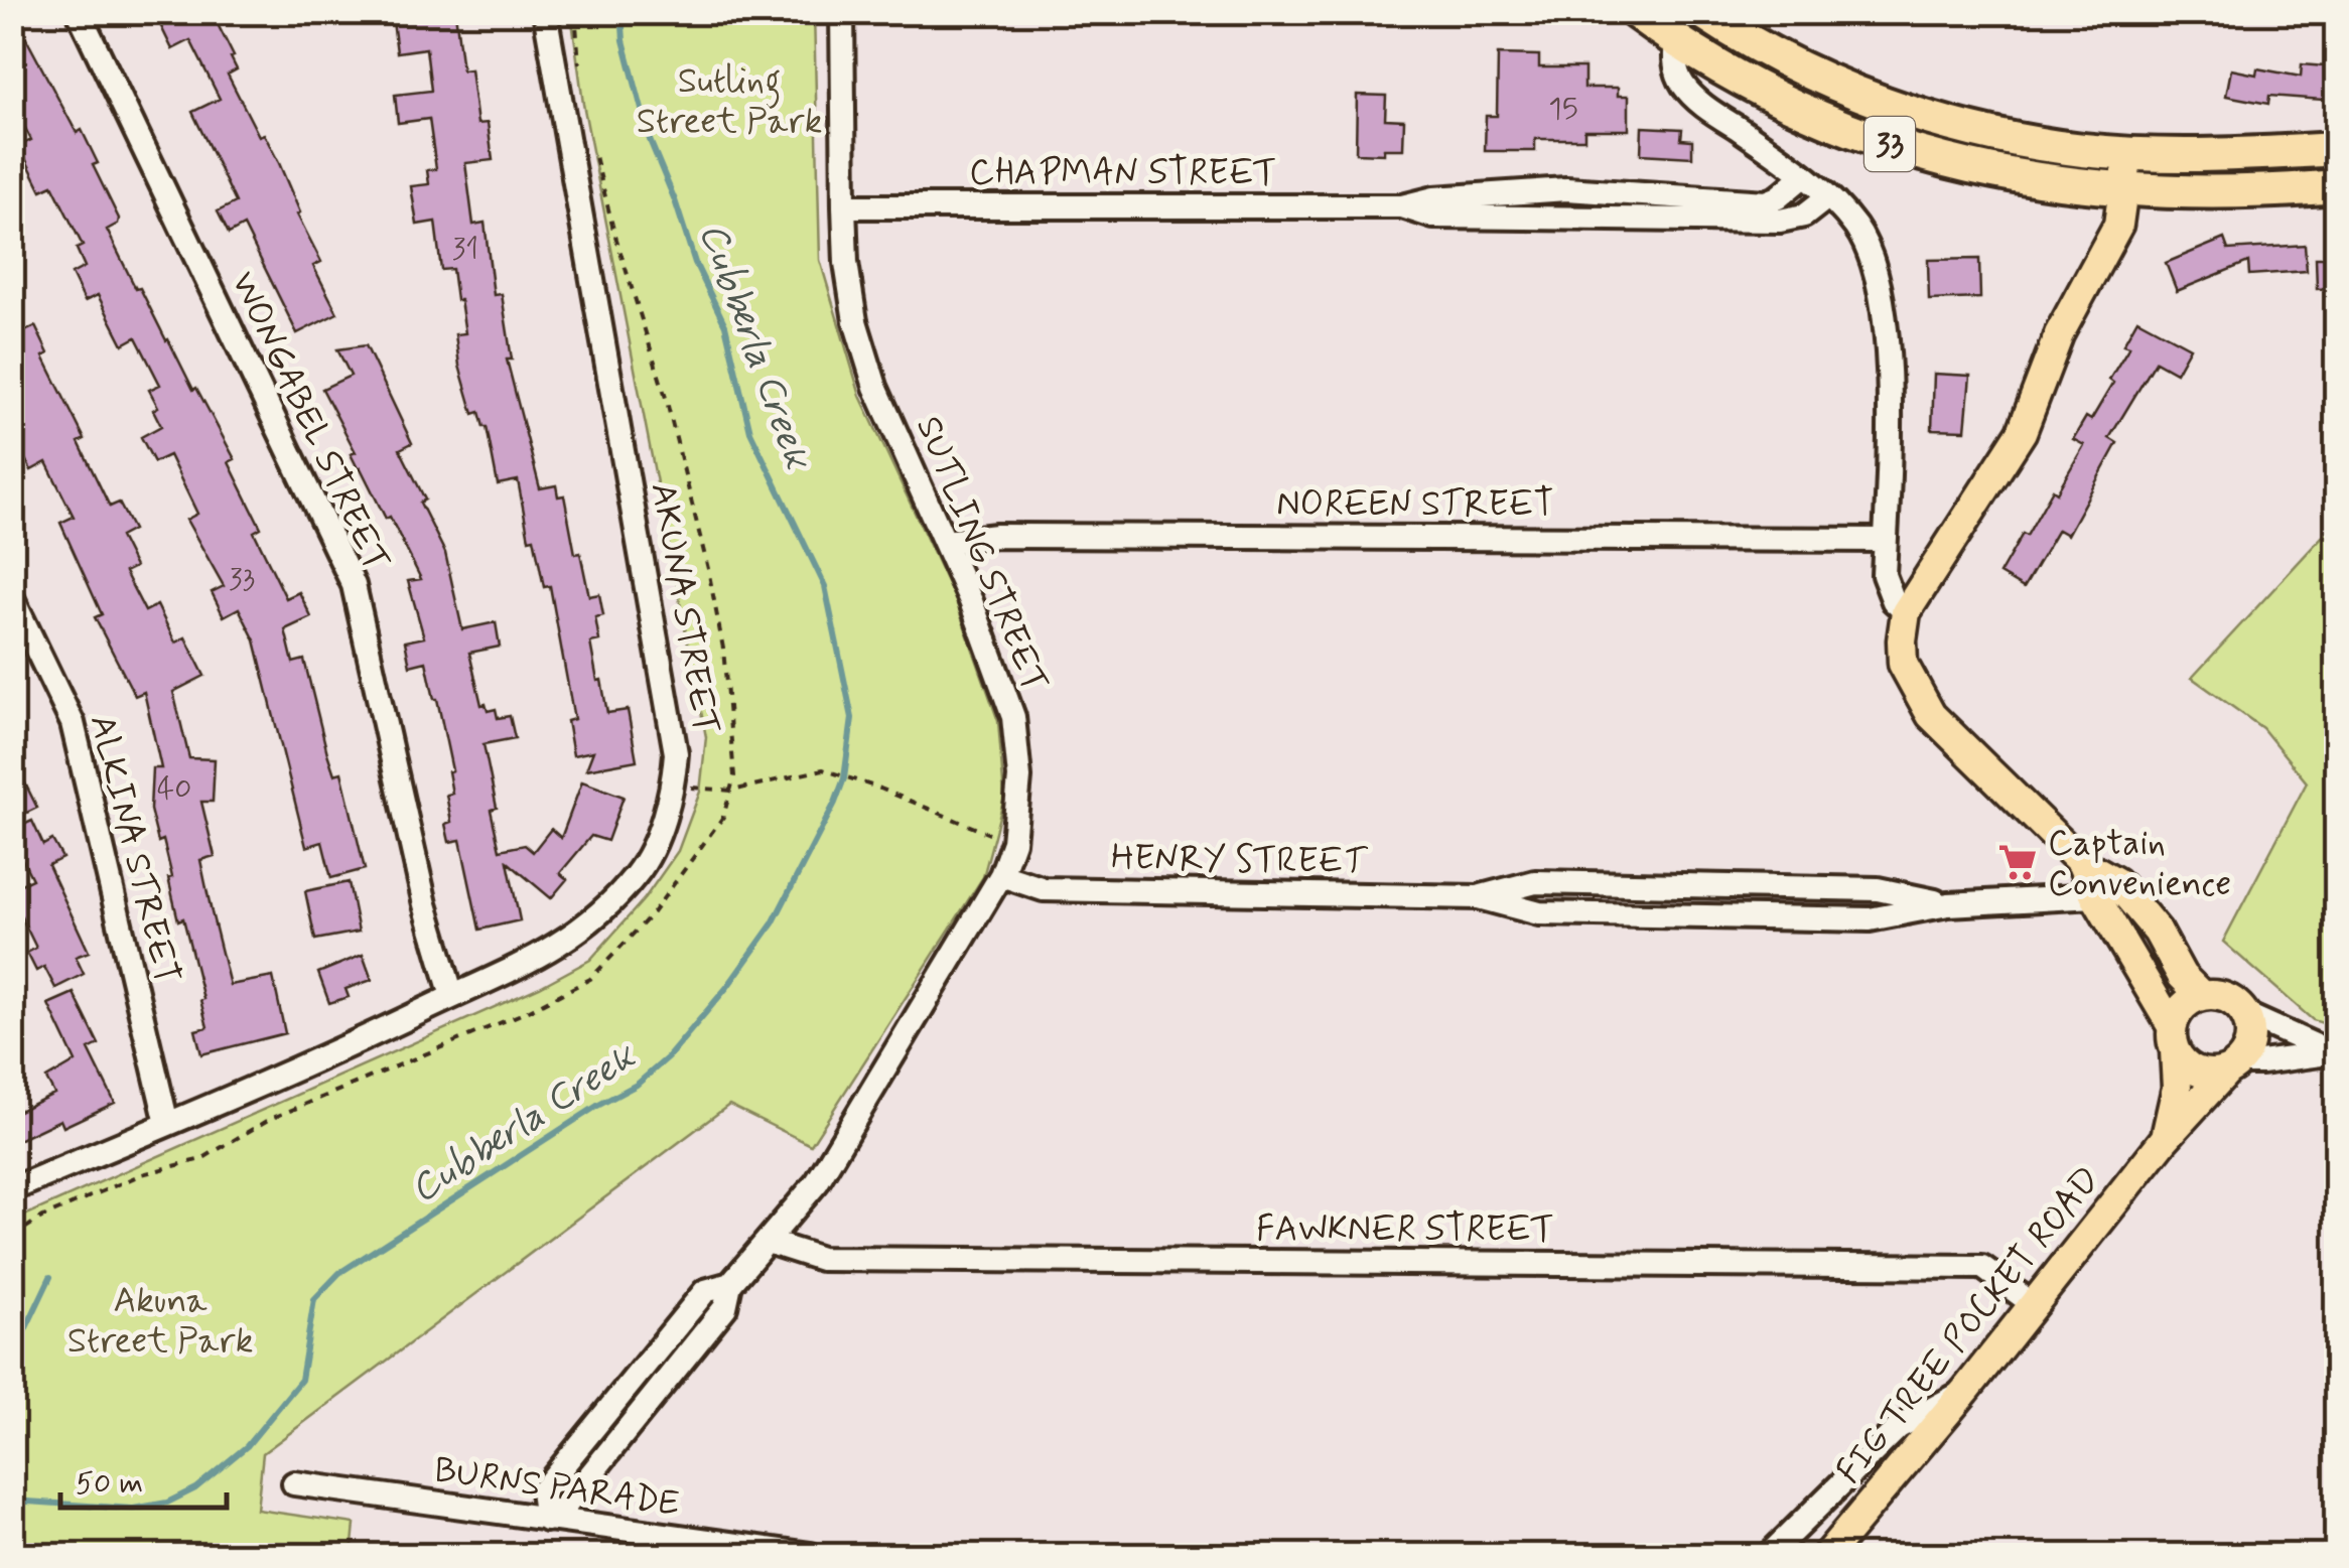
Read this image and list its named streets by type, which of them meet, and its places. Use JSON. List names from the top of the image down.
{
  "streets": {
    "highway": ["33"],
    "main road": ["FIG TREE POCKET ROAD"],
    "street": [
      "CHAPMAN STREET",
      "WONGABEL STREET",
      "NOREEN STREET",
      "SUTLING STREET",
      "AKUNA STREET",
      "ALKINA STREET",
      "HENRY STREET",
      "FAWKNER STREET",
      "BURNS PARADE"
    ]
  },
  "crossings": [
    ["CHAPMAN STREET", "SUTLING STREET"],
    ["WONGABEL STREET", "AKUNA STREET"],
    ["NOREEN STREET", "SUTLING STREET"],
    ["SUTLING STREET", "HENRY STREET"],
    ["SUTLING STREET", "FAWKNER STREET"],
    ["SUTLING STREET", "BURNS PARADE"],
    ["AKUNA STREET", "ALKINA STREET"],
    ["FAWKNER STREET", "FIG TREE POCKET ROAD"]
  ],
  "water": ["Cubberla Creek"],
  "parks": ["Sutling Street Park", "Akuna Street Park"],
  "places": {
    "supermarket": ["Captain Convenience"]
  },
  "house_numbers": [
    "15",
    "31",
    "33",
    "40"
  ],
  "scale_bar": "50 m"
}
